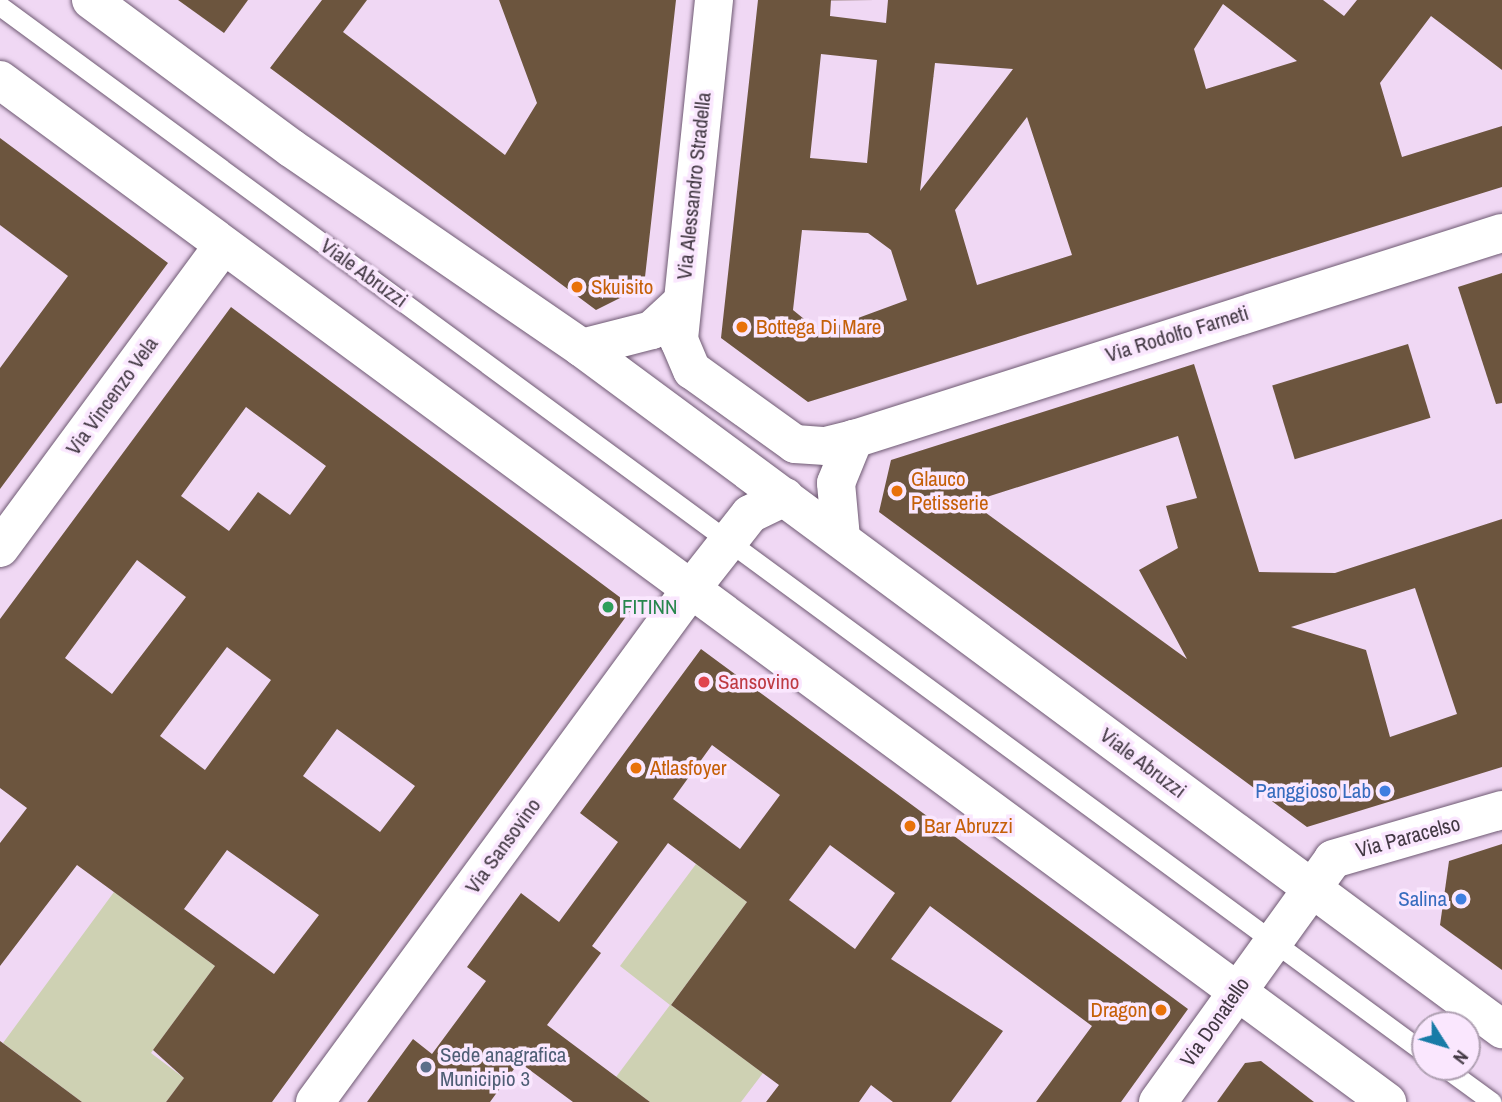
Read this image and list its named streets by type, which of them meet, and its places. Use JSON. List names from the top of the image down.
{
  "streets": {
    "main road": [
      "Via Alessandro Stradella",
      "Viale Abruzzi",
      "Via Rodolfo Farneti",
      "Via Vincenzo Vela",
      "Via Paracelso",
      "Via Sansovino",
      "Via Donatello"
    ]
  },
  "crossings": [
    ["Via Alessandro Stradella", "Via Rodolfo Farneti"],
    ["Viale Abruzzi", "Via Paracelso"],
    ["Viale Abruzzi", "Via Donatello"],
    ["Via Paracelso", "Via Donatello"]
  ],
  "places": [
    "Skuisito",
    "Bottega Di Mare",
    "Glauco Petisserie",
    "FITINN",
    "Sansovino",
    "Atlasfoyer",
    "Panggioso Lab",
    "Bar Abruzzi",
    "Salina",
    "Dragon",
    "Sede anagrafica Municipio 3"
  ],
  "north": "bottom right"
}
